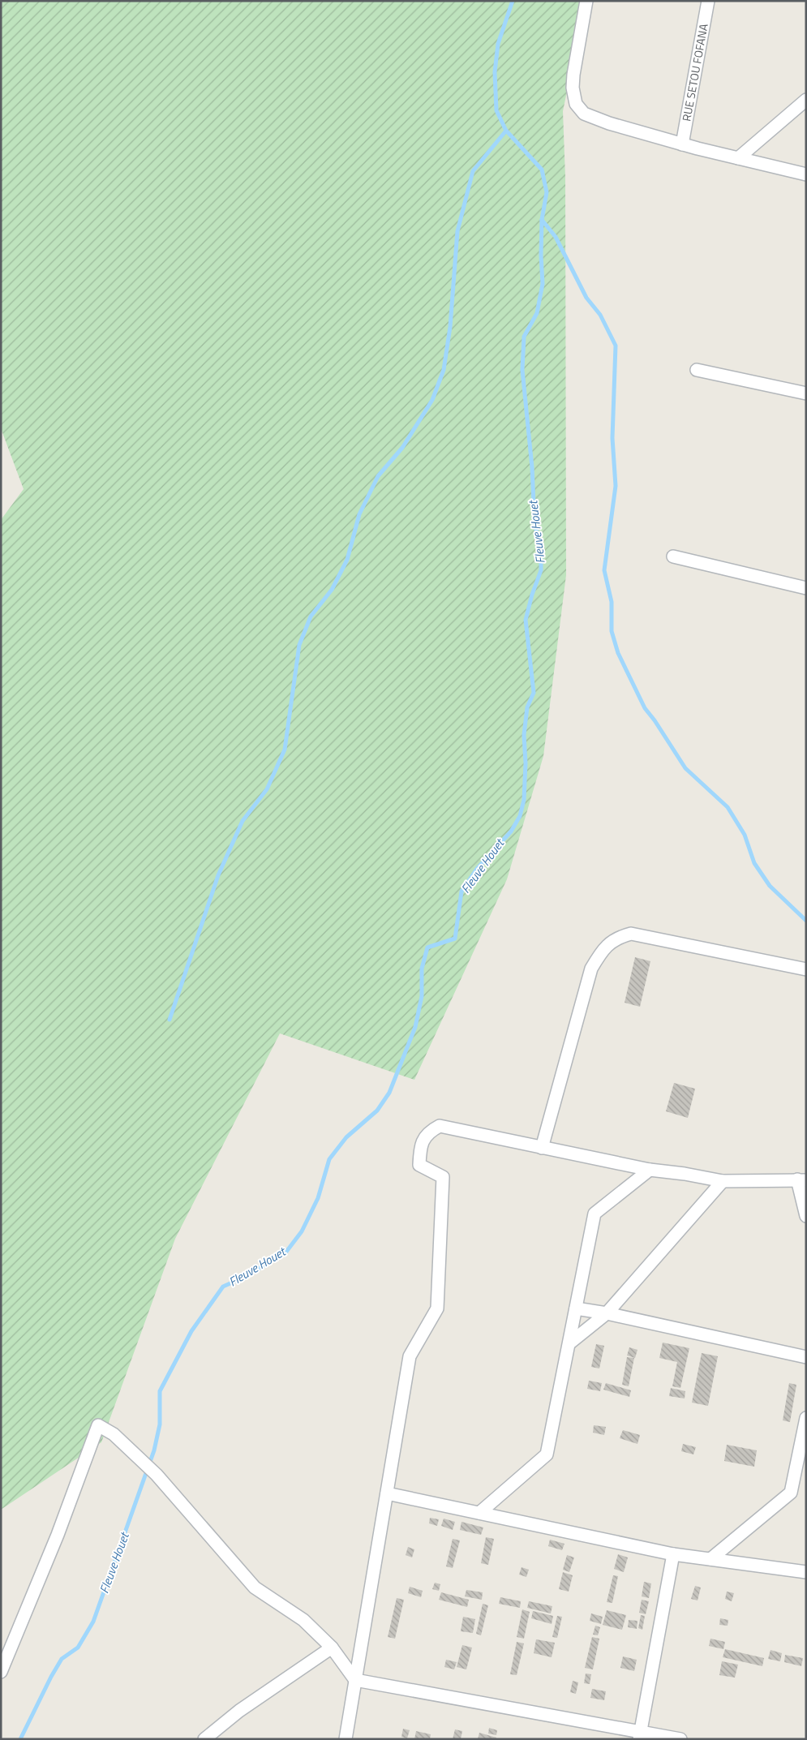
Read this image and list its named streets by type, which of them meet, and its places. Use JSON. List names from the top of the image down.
{
  "streets": {
    "street": ["RUE SETOU FOFANA"]
  },
  "water": ["Fleuve Houet"]
}
